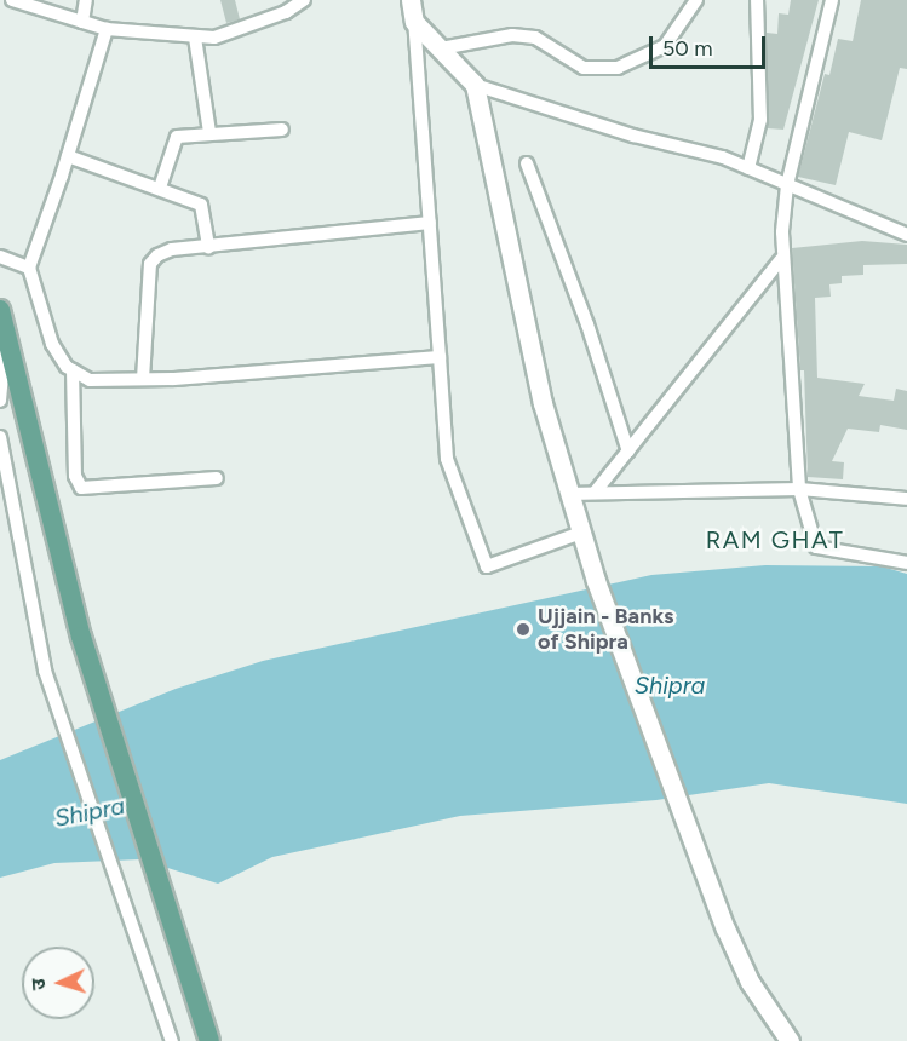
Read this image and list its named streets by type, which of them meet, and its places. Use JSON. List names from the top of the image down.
{
  "districts": ["RAM GHAT"],
  "water": ["Shipra"],
  "places": ["Ujjain - Banks of Shipra"],
  "scale_bar": "50 m",
  "north": "left"
}
